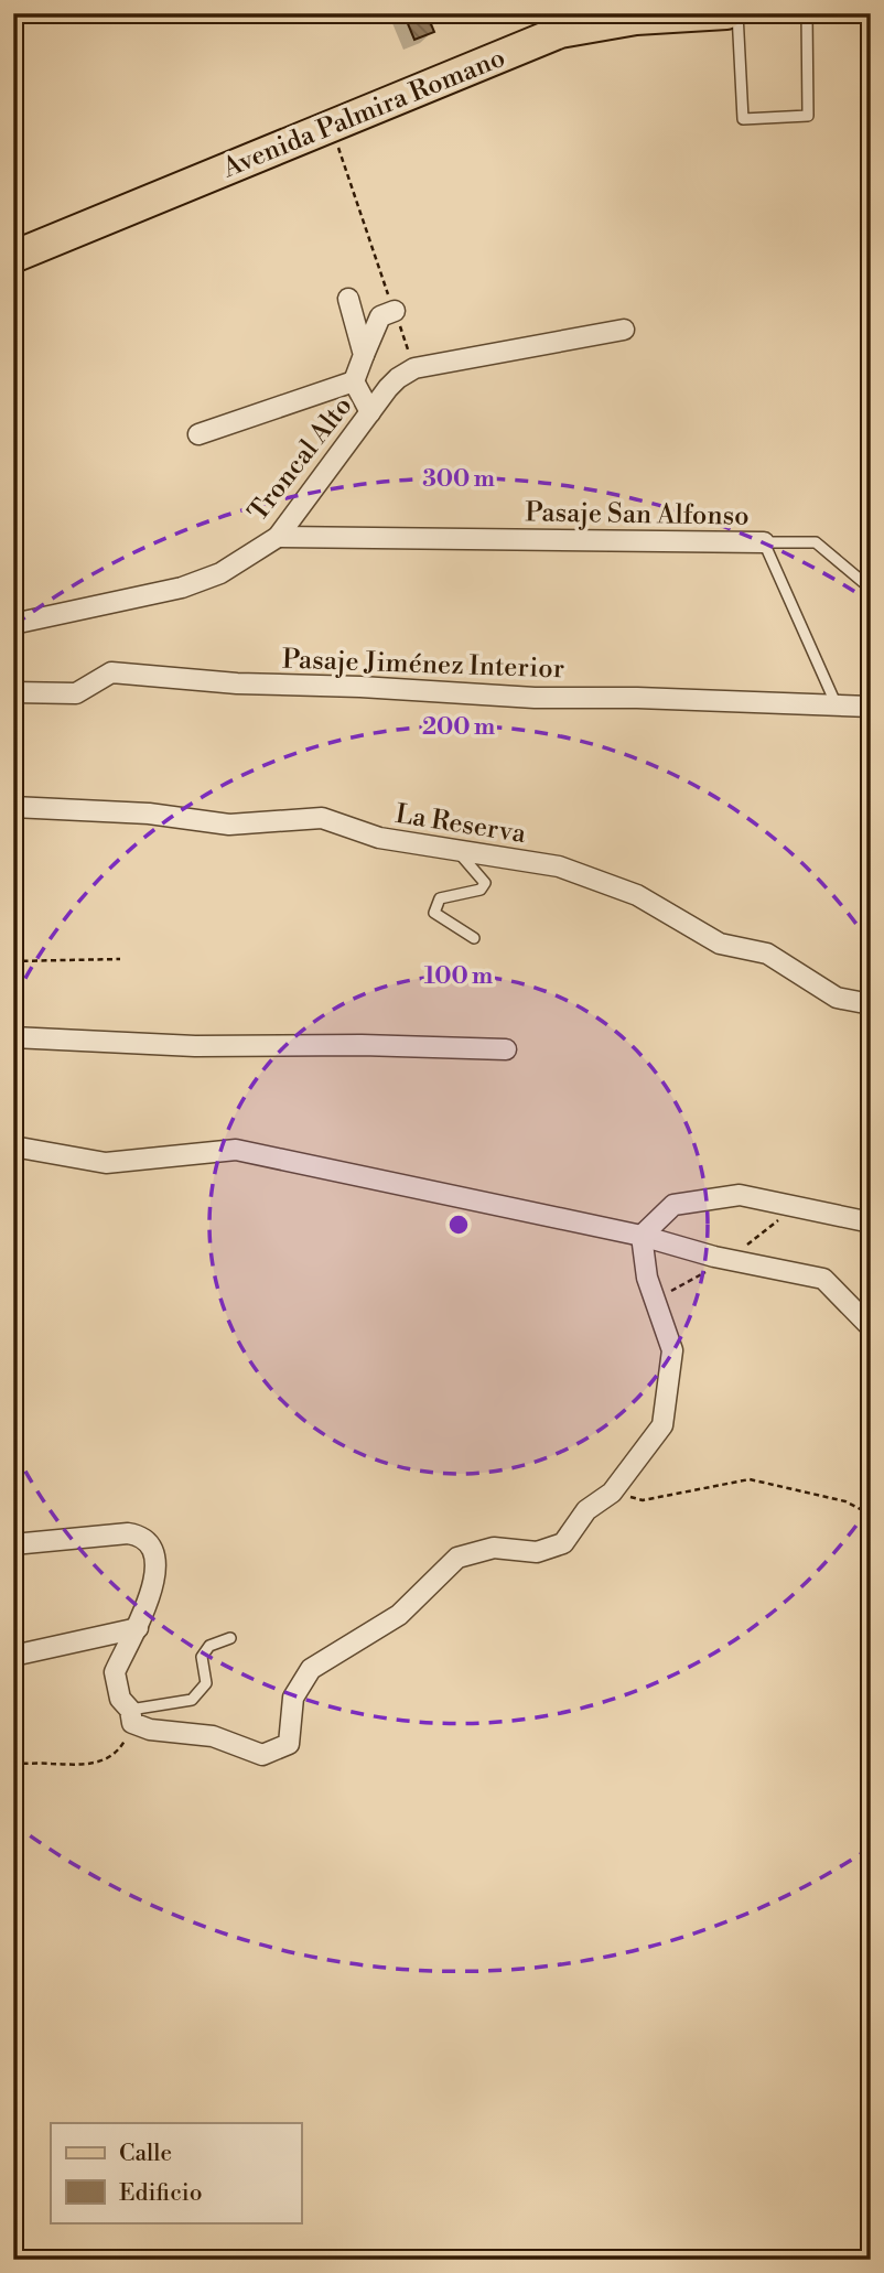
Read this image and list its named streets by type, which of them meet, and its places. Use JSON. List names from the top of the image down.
{
  "streets": {
    "main road": ["Avenida Palmira Romano"],
    "street": [
      "Troncal Alto",
      "Pasaje San Alfonso",
      "Pasaje Jiménez Interior",
      "La Reserva"
    ]
  },
  "crossings": [
    ["Troncal Alto", "Pasaje San Alfonso"]
  ],
  "legend": ["Calle", "Edificio"],
  "rings": ["300 m", "200 m", "100 m"]
}
